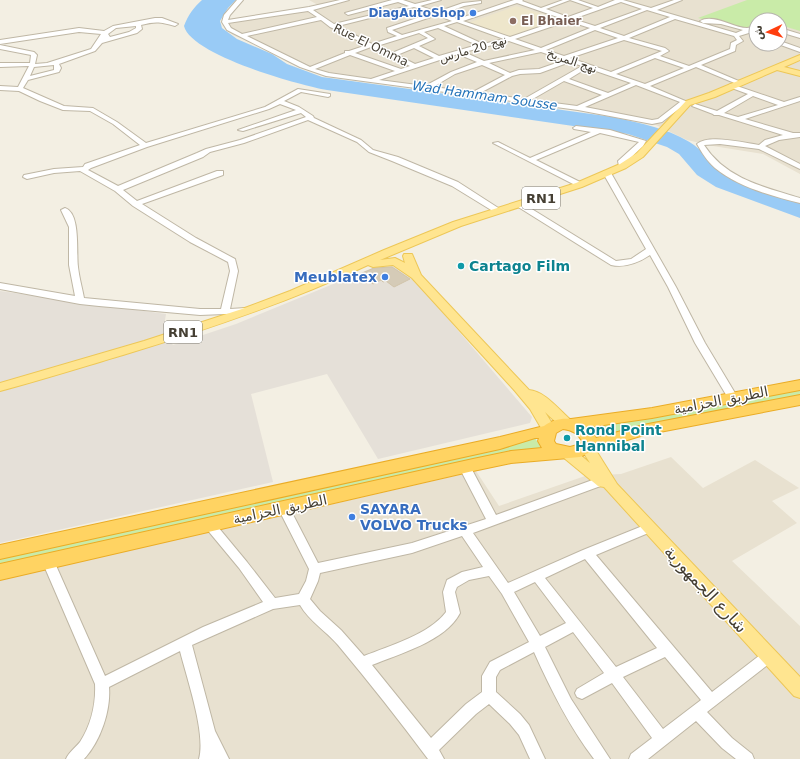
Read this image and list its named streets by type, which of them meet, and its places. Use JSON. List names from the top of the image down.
{
  "streets": {
    "highway": ["الطريق الحزامية"],
    "main road": ["RN1", "شارع الجمهورية"],
    "street": ["Rue El Omma", "نهج 20 مارس", "نهج المريخ"]
  },
  "crossings": [
    ["Rue El Omma", "نهج 20 مارس"],
    ["نهج 20 مارس", "نهج المريخ"],
    ["نهج المريخ", "RN1"],
    ["الطريق الحزامية", "شارع الجمهورية"]
  ],
  "water": ["Wad Hammam Sousse"],
  "places": [
    "DiagAutoShop",
    "El Bhaier",
    "Cartago Film",
    "Meublatex",
    "Rond Point Hannibal",
    "SAYARA VOLVO Trucks"
  ],
  "north": "left"
}
